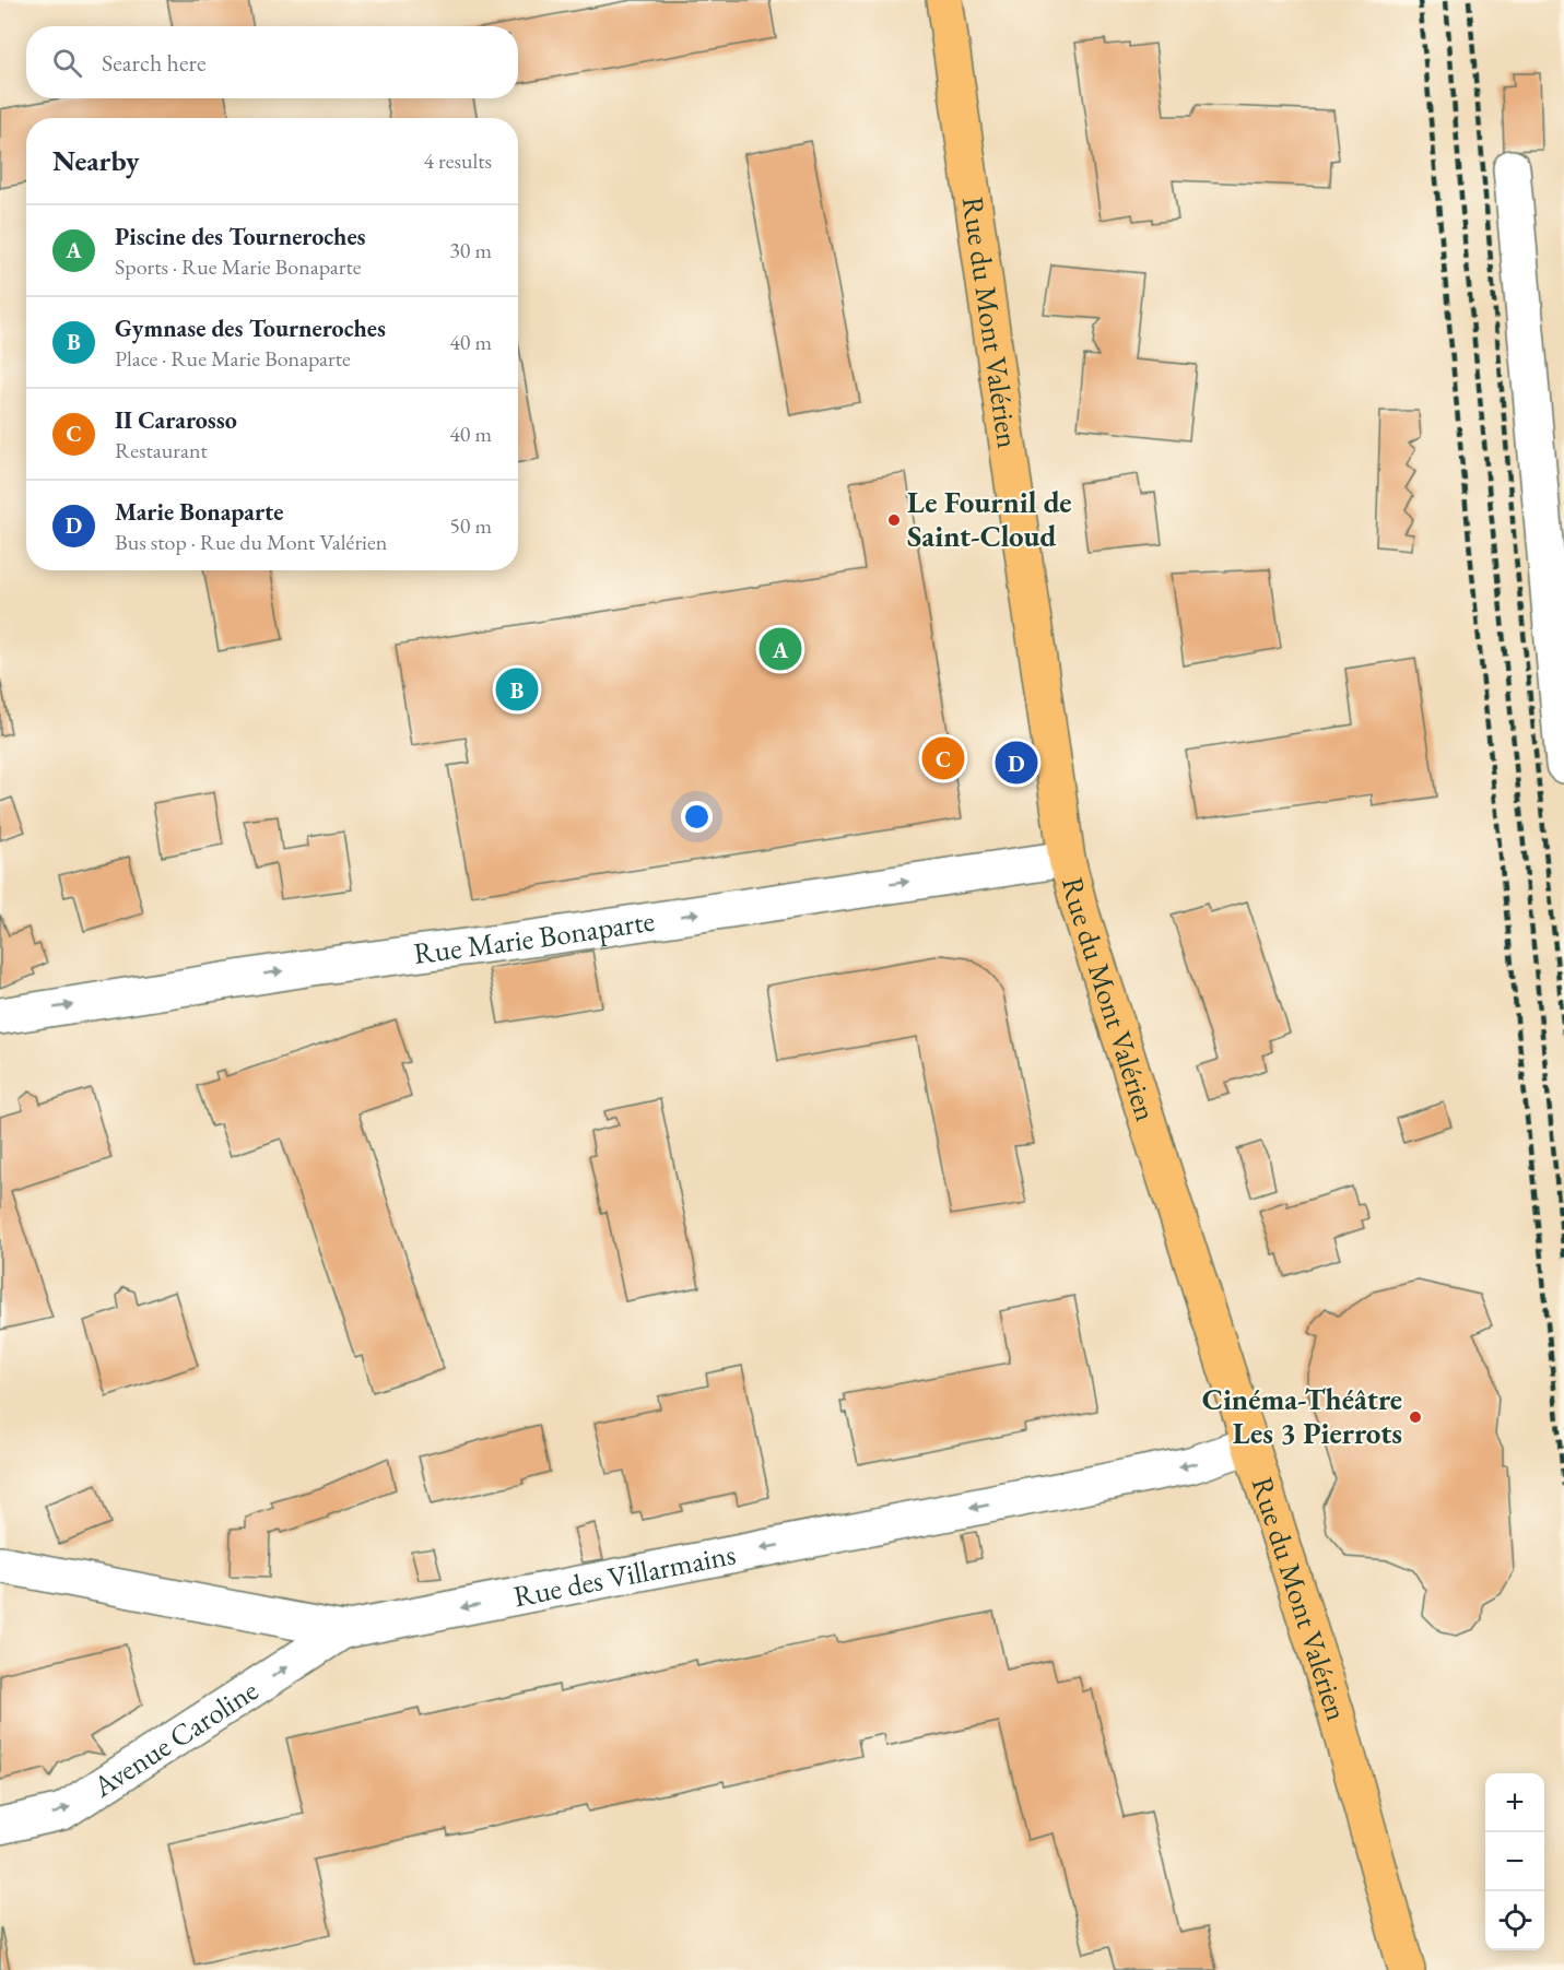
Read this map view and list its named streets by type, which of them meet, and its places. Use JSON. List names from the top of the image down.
{
  "streets": {
    "main road": ["Rue du Mont Valérien"],
    "street": ["Rue Marie Bonaparte", "Rue des Villarmains", "Avenue Caroline"]
  },
  "crossings": [
    ["Rue du Mont Valérien", "Rue Marie Bonaparte"],
    ["Rue du Mont Valérien", "Rue des Villarmains"],
    ["Rue des Villarmains", "Avenue Caroline"]
  ],
  "one_way": ["Rue Marie Bonaparte", "Rue des Villarmains", "Avenue Caroline"],
  "places": ["Le Fournil de Saint-Cloud", "Cinéma-Théâtre Les 3 Pierrots"],
  "page": {
    "search": "Search here",
    "heading": ["Nearby", "4 results"],
    "list": [
      {
        "mark": "A",
        "name": "Piscine des Tourneroches",
        "note": "Sports · Rue Marie Bonaparte",
        "value": "30 m"
      },
      {
        "mark": "B",
        "name": "Gymnase des Tourneroches",
        "note": "Place · Rue Marie Bonaparte",
        "value": "40 m"
      },
      {
        "mark": "C",
        "name": "II Cararosso",
        "note": "Restaurant",
        "value": "40 m"
      },
      {
        "mark": "D",
        "name": "Marie Bonaparte",
        "note": "Bus stop · Rue du Mont Valérien",
        "value": "50 m"
      }
    ],
    "pins": [
      "A",
      "B",
      "C",
      "D"
    ],
    "map_buttons": ["+", "−"]
  }
}
